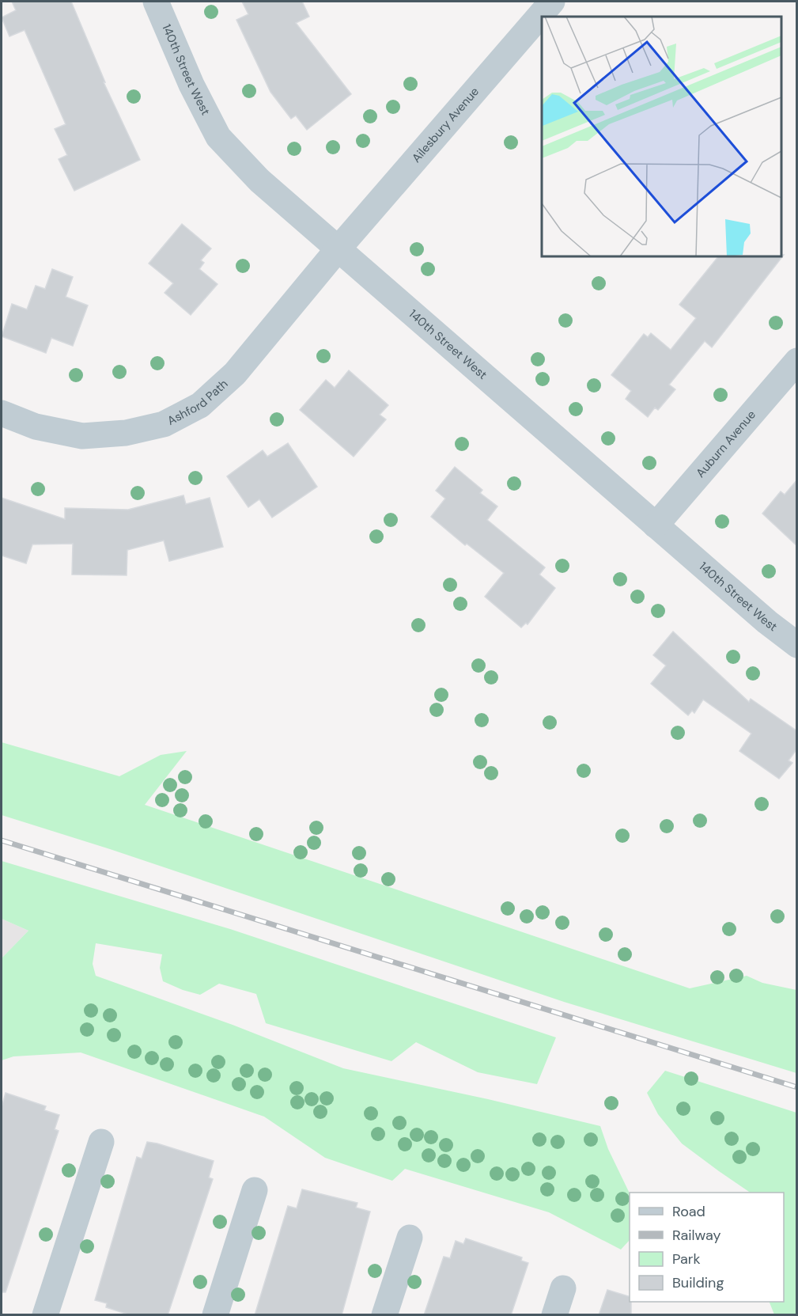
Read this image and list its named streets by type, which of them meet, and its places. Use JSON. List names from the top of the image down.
{
  "streets": {
    "street": [
      "140th Street West",
      "Ailesbury Avenue",
      "Ashford Path",
      "Auburn Avenue"
    ]
  },
  "crossings": [
    ["140th Street West", "Ailesbury Avenue"],
    ["140th Street West", "Ashford Path"],
    ["140th Street West", "Auburn Avenue"],
    ["Ailesbury Avenue", "Ashford Path"]
  ],
  "legend": [
    "Road",
    "Railway",
    "Park",
    "Building"
  ]
}
